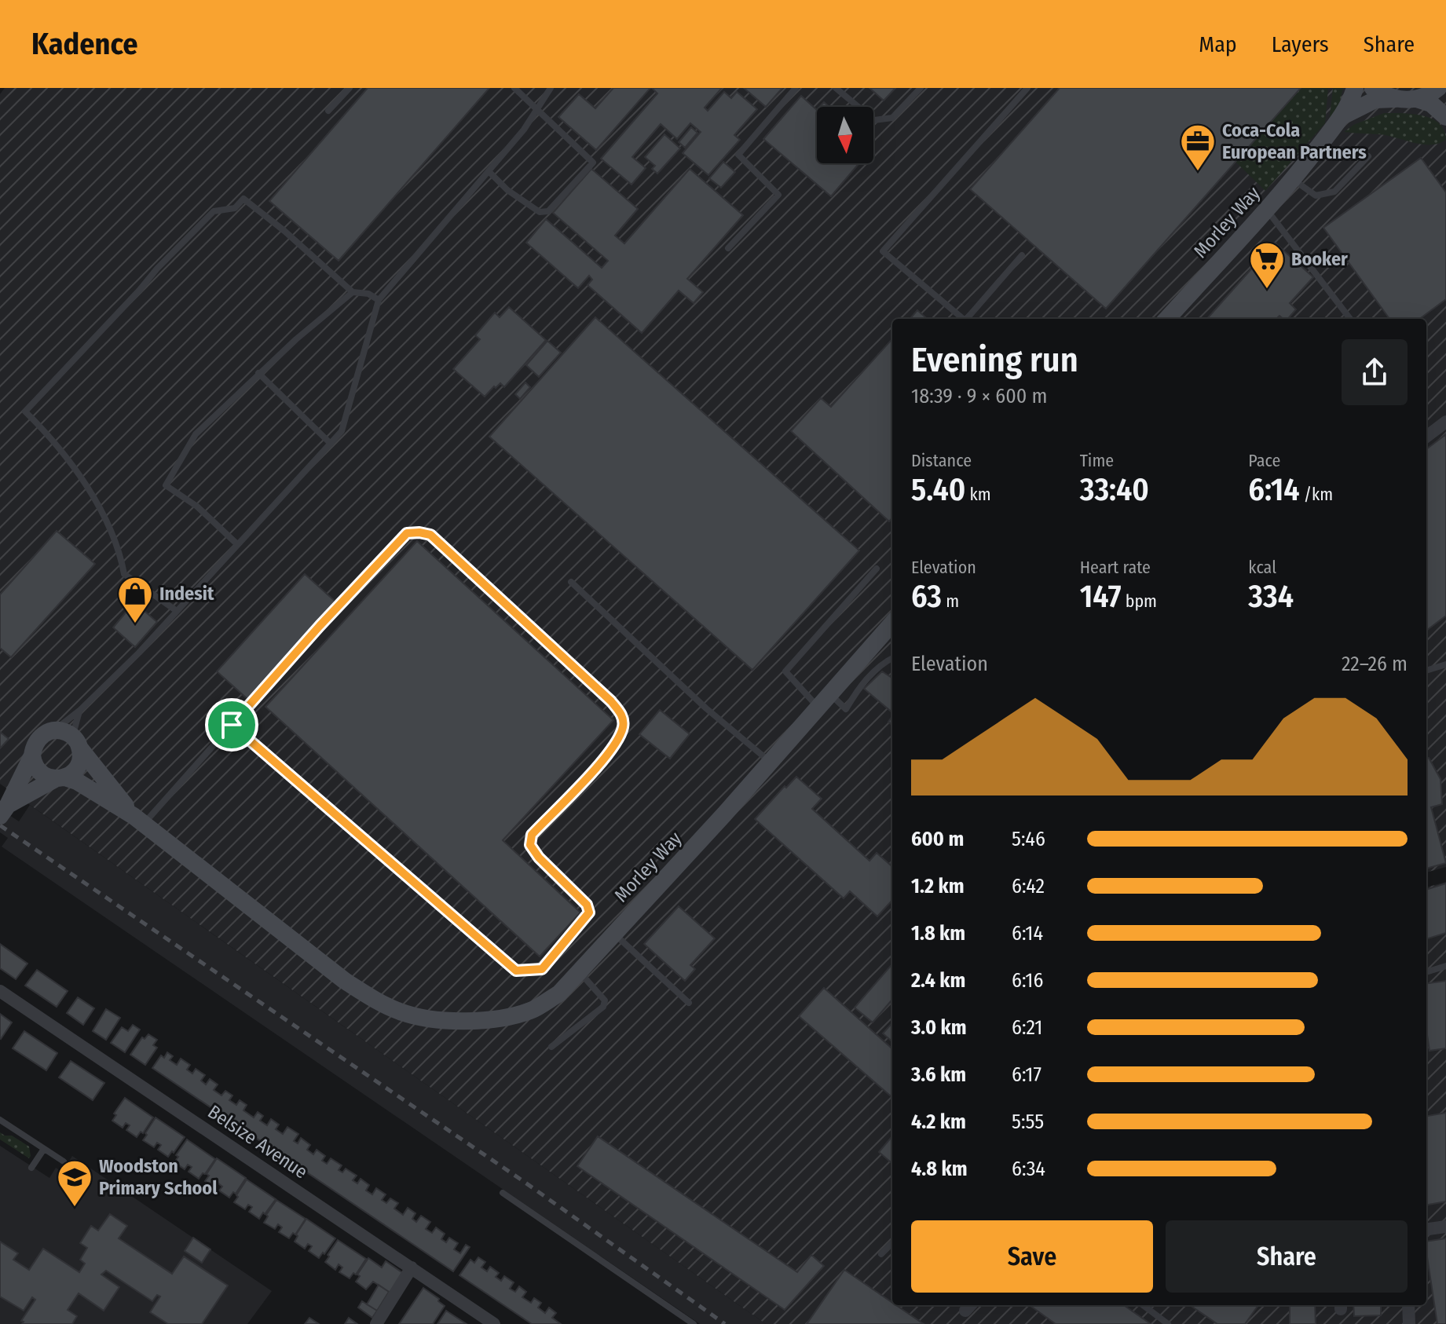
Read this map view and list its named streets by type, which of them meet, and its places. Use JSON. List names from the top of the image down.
{
  "streets": {
    "street": ["Morley Way", "Belsize Avenue"]
  },
  "places": {
    "office": ["Coca-Cola European Partners"],
    "supermarket": ["Booker"],
    "shop": ["Indesit"],
    "school or university": ["Woodston Primary School"]
  },
  "north": "bottom",
  "page": {
    "header": "Kadence",
    "nav": ["Map", "Layers", "Share"],
    "heading": ["Evening run", "18:39 · 9 × 600 m"],
    "stats": [
      ["Distance", "5.40 km"],
      ["Time", "33:40"],
      ["Pace", "6:14 /km"],
      ["Elevation", "63 m"],
      ["Heart rate", "147 bpm"],
      ["kcal", "334"]
    ],
    "chart": ["Elevation", "22–26 m"],
    "list": [
      {
        "name": "600 m",
        "note": "5:46"
      },
      {
        "name": "1.2 km",
        "note": "6:42"
      },
      {
        "name": "1.8 km",
        "note": "6:14"
      },
      {
        "name": "2.4 km",
        "note": "6:16"
      },
      {
        "name": "3.0 km",
        "note": "6:21"
      },
      {
        "name": "3.6 km",
        "note": "6:17"
      },
      {
        "name": "4.2 km",
        "note": "5:55"
      },
      {
        "name": "4.8 km",
        "note": "6:34"
      }
    ],
    "buttons": ["Save", "Share"]
  }
}
